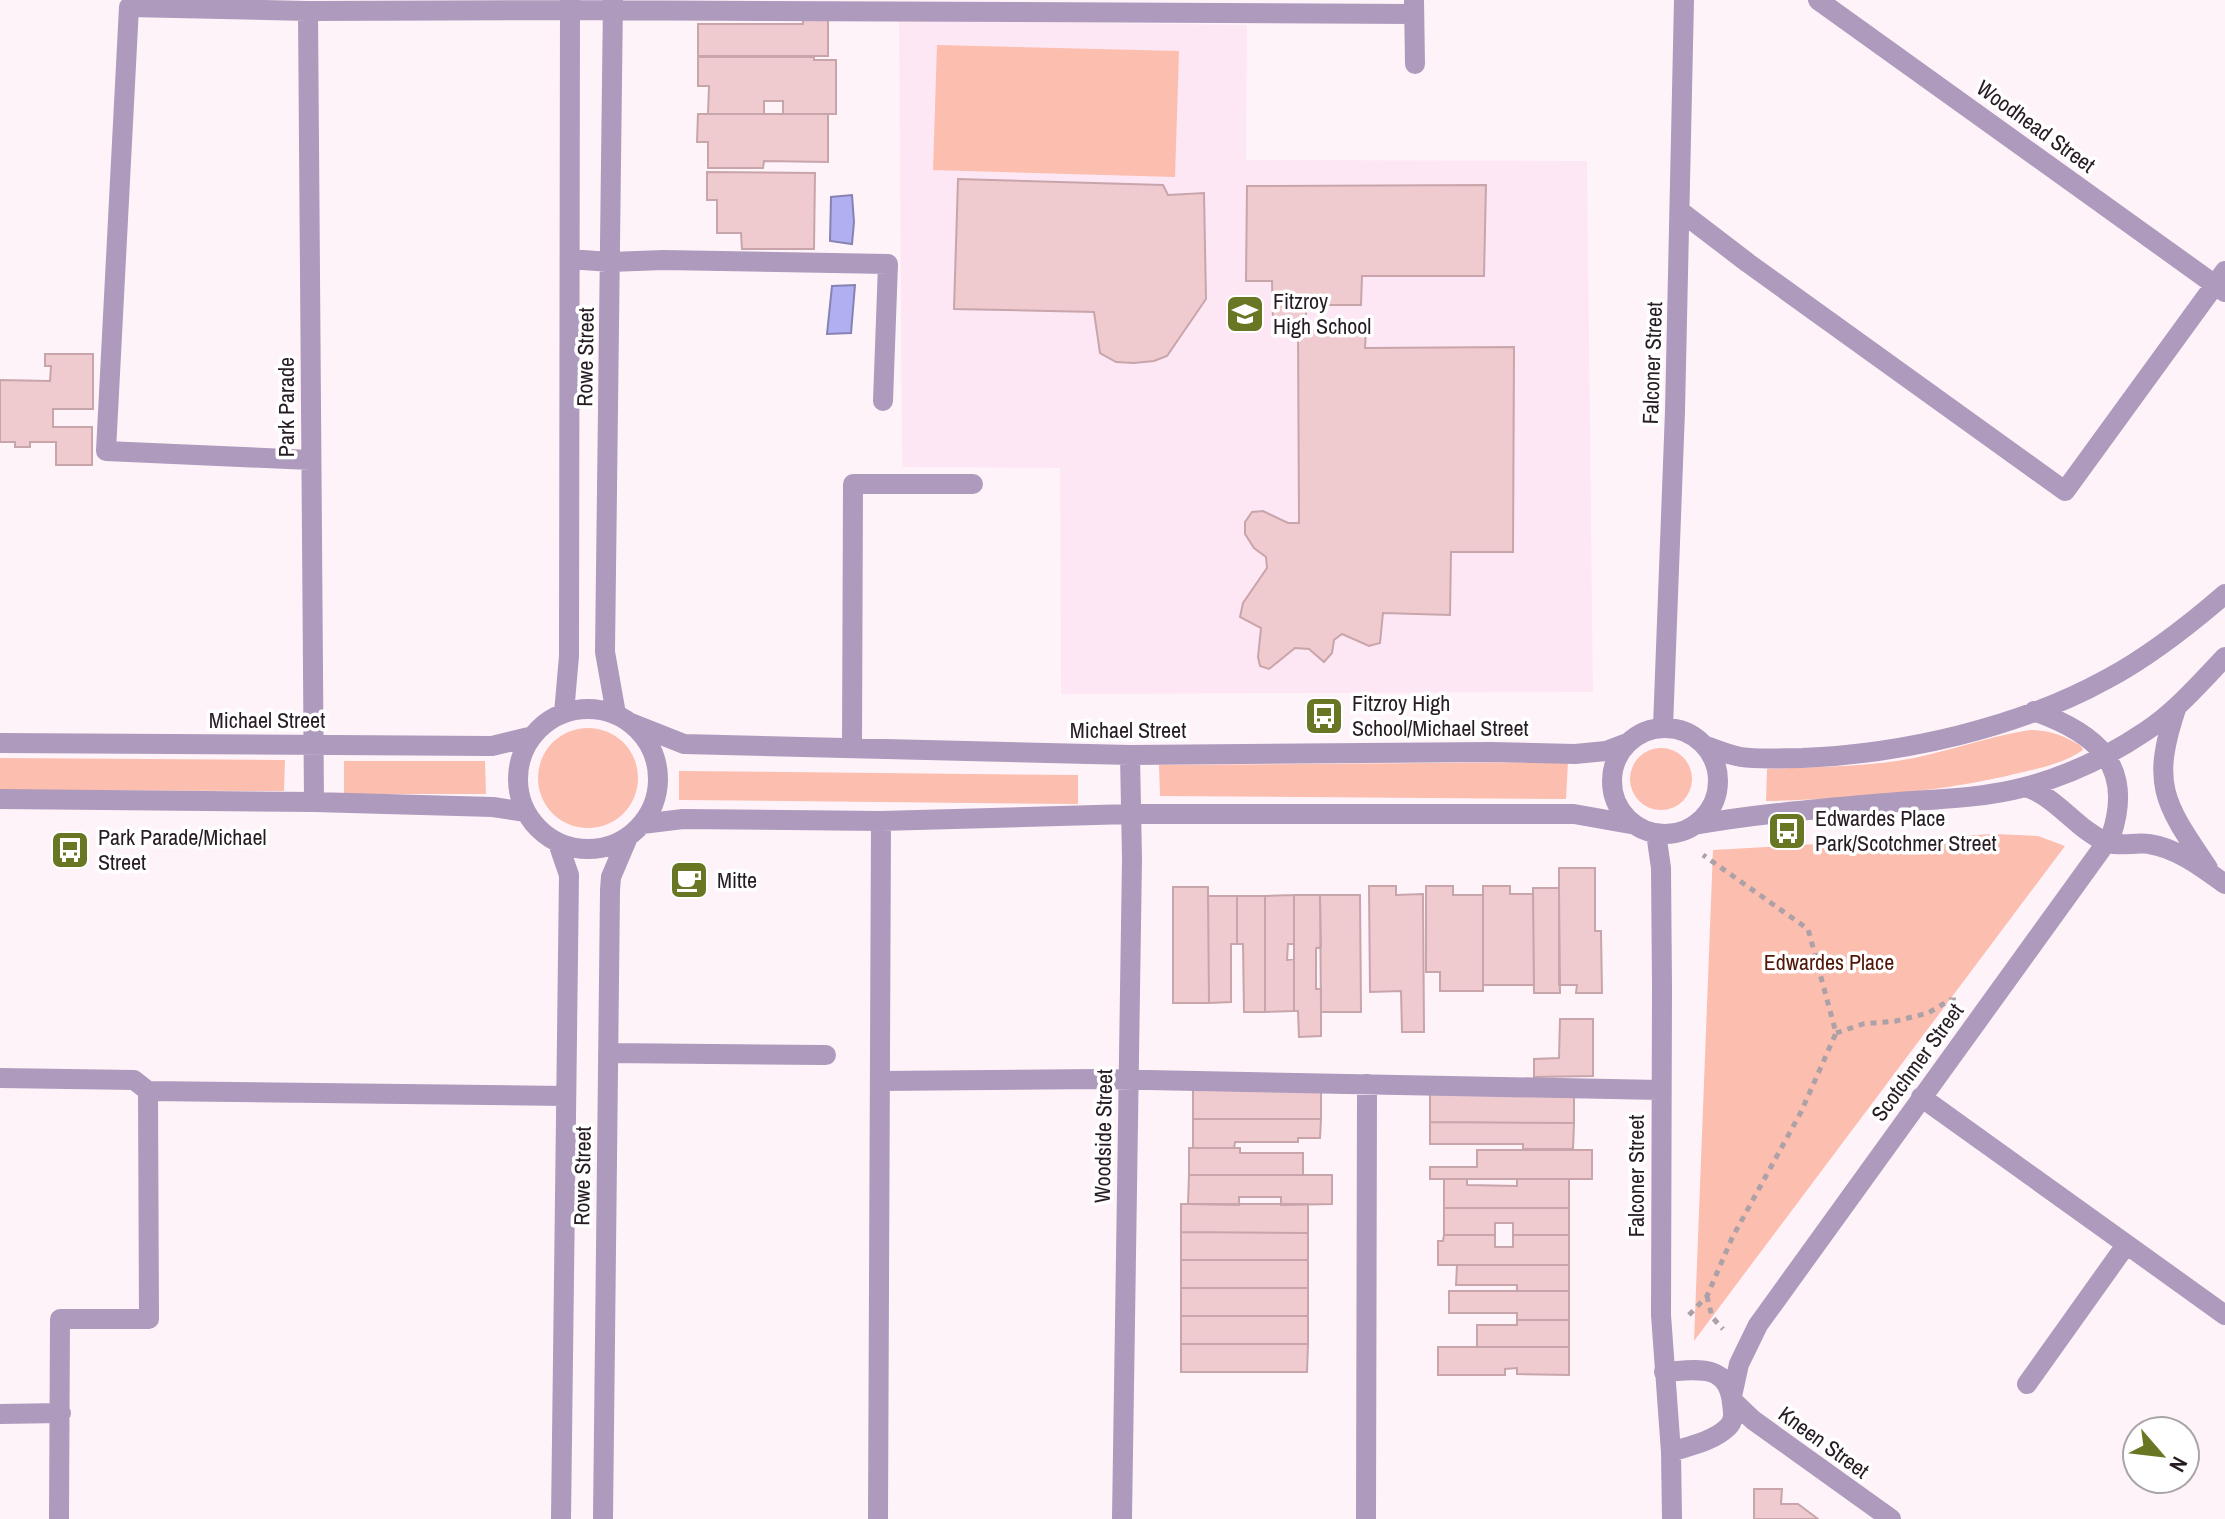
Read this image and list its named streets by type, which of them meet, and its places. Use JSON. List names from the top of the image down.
{
  "streets": {
    "street": [
      "Woodhead Street",
      "Rowe Street",
      "Falconer Street",
      "Park Parade",
      "Michael Street",
      "Scotchmer Street",
      "Woodside Street",
      "Kneen Street"
    ]
  },
  "crossings": [
    ["Rowe Street", "Michael Street"],
    ["Falconer Street", "Michael Street"],
    ["Falconer Street", "Scotchmer Street"],
    ["Falconer Street", "Kneen Street"],
    ["Park Parade", "Michael Street"],
    ["Michael Street", "Woodside Street"],
    ["Scotchmer Street", "Kneen Street"]
  ],
  "parks": ["Edwardes Place"],
  "places": {
    "school or university": ["Fitzroy High School"],
    "bus stop": ["Fitzroy High School/Michael Street", "Edwardes Place Park/Scotchmer Street", "Park Parade/Michael Street"],
    "cafe": ["Mitte"]
  },
  "north": "bottom right"
}
